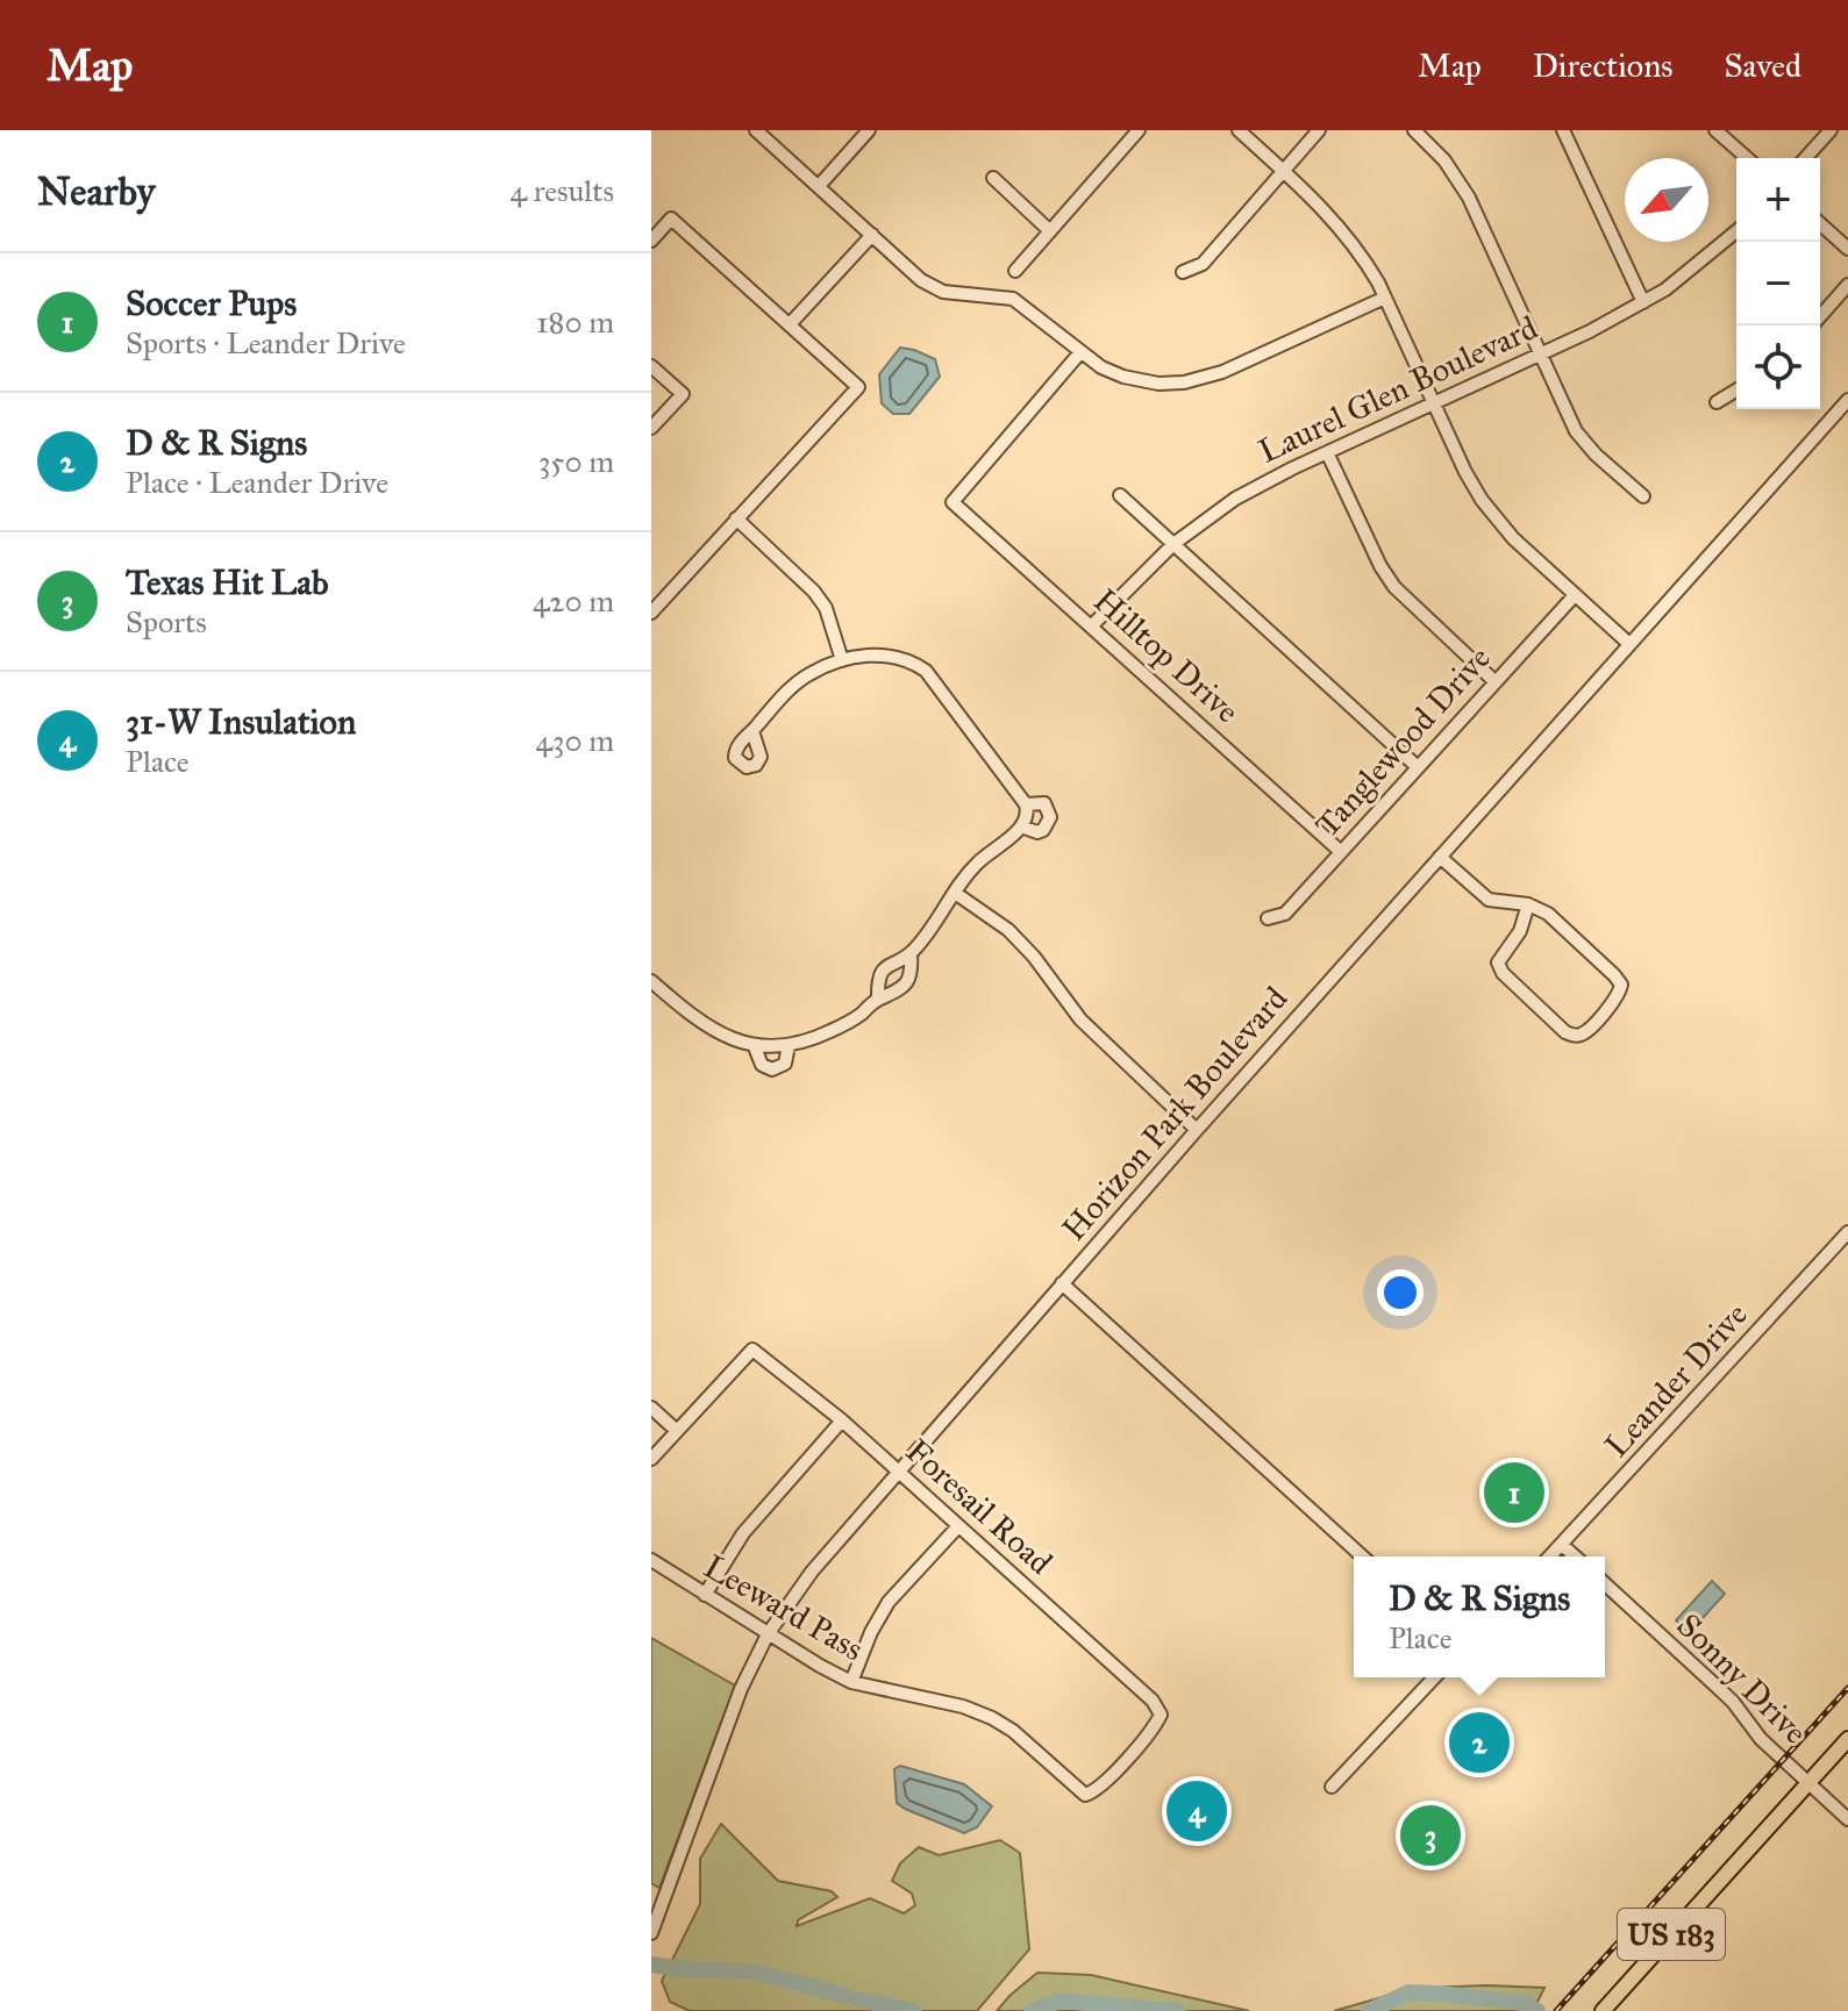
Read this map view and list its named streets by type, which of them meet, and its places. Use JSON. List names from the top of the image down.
{
  "streets": {
    "main road": ["US 183"],
    "street": [
      "Laurel Glen Boulevard",
      "Hilltop Drive",
      "Tanglewood Drive",
      "Horizon Park Boulevard",
      "Leander Drive",
      "Foresail Road",
      "Leeward Pass",
      "Sonny Drive"
    ]
  },
  "crossings": [
    ["Laurel Glen Boulevard", "Hilltop Drive"],
    ["Hilltop Drive", "Tanglewood Drive"],
    ["Horizon Park Boulevard", "Foresail Road"],
    ["Horizon Park Boulevard", "Leeward Pass"],
    ["Foresail Road", "Leeward Pass"],
    ["Sonny Drive", "US 183"]
  ],
  "north": "bottom left",
  "page": {
    "header": "Map",
    "nav": ["Map", "Directions", "Saved"],
    "heading": ["Nearby", "4 results"],
    "map_buttons": ["+", "−"],
    "list": [
      {
        "mark": "1",
        "name": "Soccer Pups",
        "note": "Sports · Leander Drive",
        "value": "180 m"
      },
      {
        "mark": "2",
        "name": "D & R Signs",
        "note": "Place · Leander Drive",
        "value": "350 m"
      },
      {
        "mark": "3",
        "name": "Texas Hit Lab",
        "note": "Sports",
        "value": "420 m"
      },
      {
        "mark": "4",
        "name": "31-W Insulation",
        "note": "Place",
        "value": "430 m"
      }
    ],
    "pins": [
      "1",
      "2",
      "4",
      "3"
    ],
    "popup": ["D & R Signs", "Place"]
  }
}
